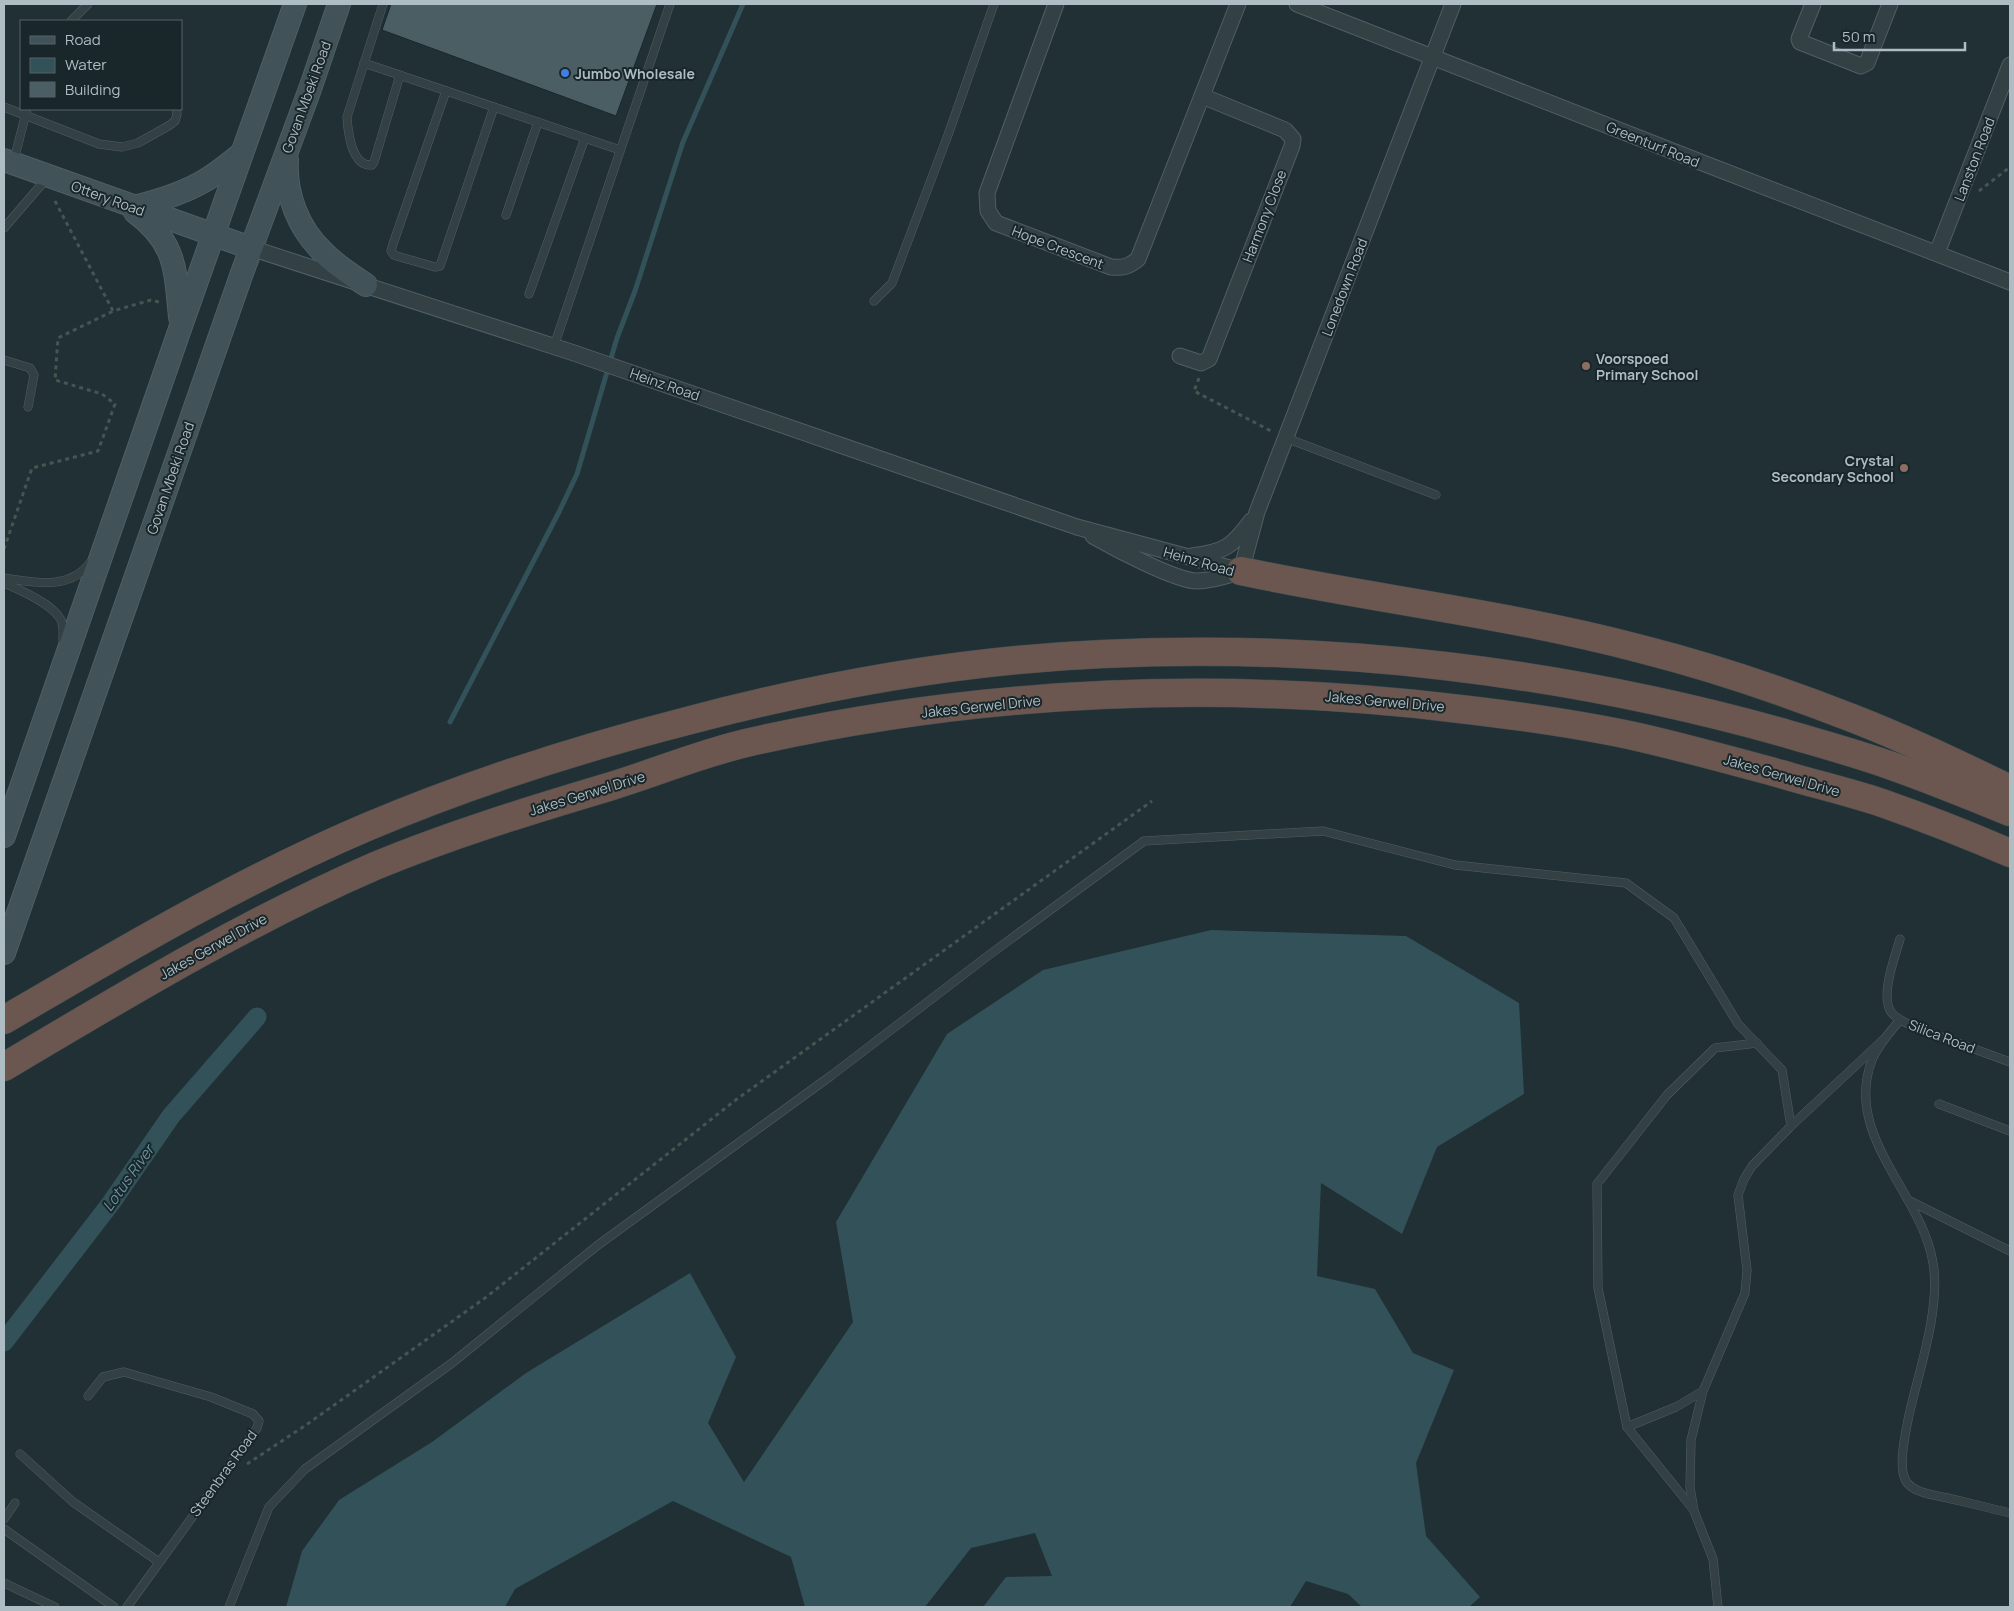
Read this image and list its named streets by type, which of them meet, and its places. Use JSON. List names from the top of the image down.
{
  "streets": {
    "highway": ["Jakes Gerwel Drive"],
    "main road": ["Govan Mbeki Road", "Ottery Road"],
    "street": [
      "Greenturf Road",
      "Lanston Road",
      "Harmony Close",
      "Hope Crescent",
      "Lonedown Road",
      "Heinz Road"
    ],
    "lane": ["Silica Road", "Steenbras Road"]
  },
  "crossings": [
    ["Govan Mbeki Road", "Ottery Road"],
    ["Govan Mbeki Road", "Heinz Road"],
    ["Greenturf Road", "Lanston Road"],
    ["Greenturf Road", "Lonedown Road"],
    ["Ottery Road", "Heinz Road"],
    ["Harmony Close", "Hope Crescent"],
    ["Lonedown Road", "Heinz Road"]
  ],
  "water": ["Lotus River"],
  "places": ["Jumbo Wholesale", "Voorspoed Primary School", "Crystal Secondary School"],
  "legend": ["Road", "Water", "Building"],
  "scale_bar": "50 m"
}
